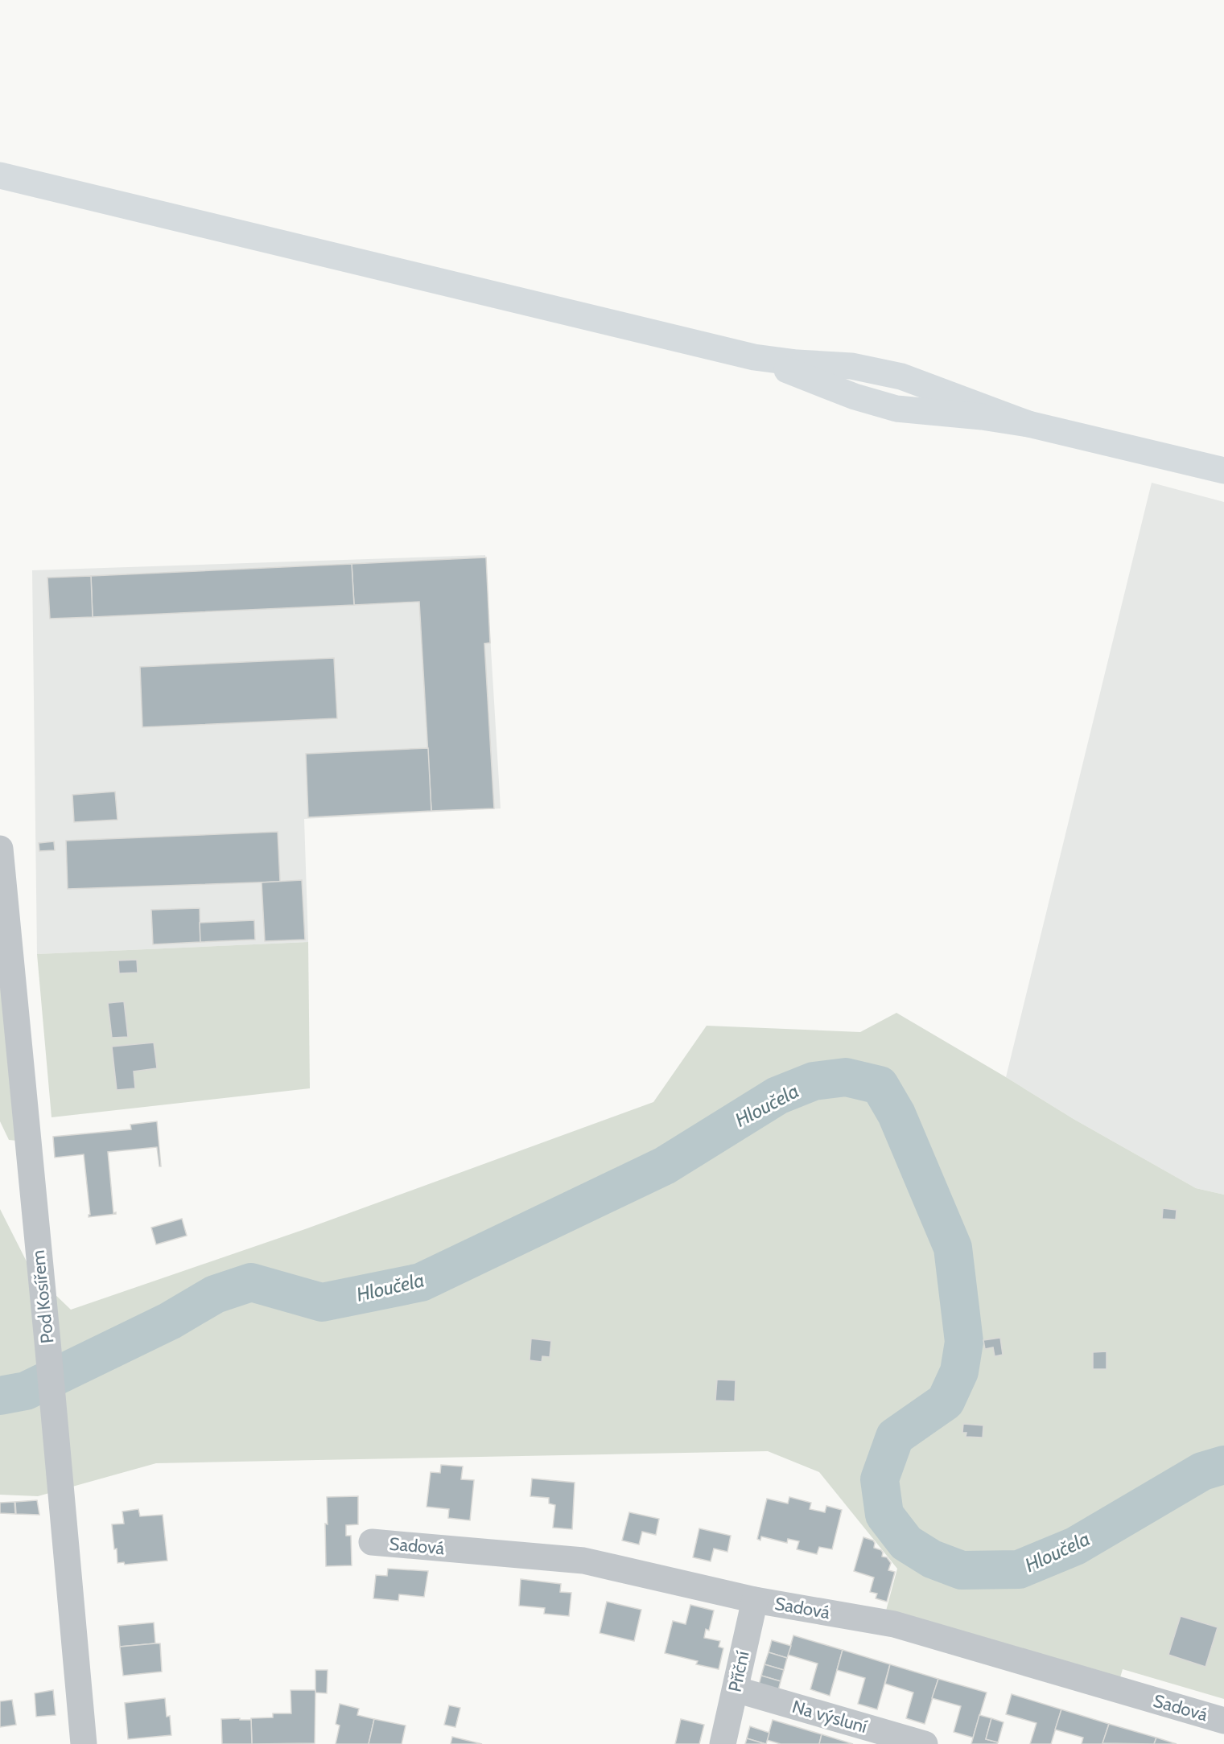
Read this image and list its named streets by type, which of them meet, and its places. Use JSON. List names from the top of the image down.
{
  "streets": {
    "street": [
      "Pod Kosířem",
      "Sadová",
      "Příční",
      "Na výsluní"
    ]
  },
  "crossings": [
    ["Sadová", "Příční"],
    ["Příční", "Na výsluní"]
  ],
  "water": ["Hloučela"]
}
